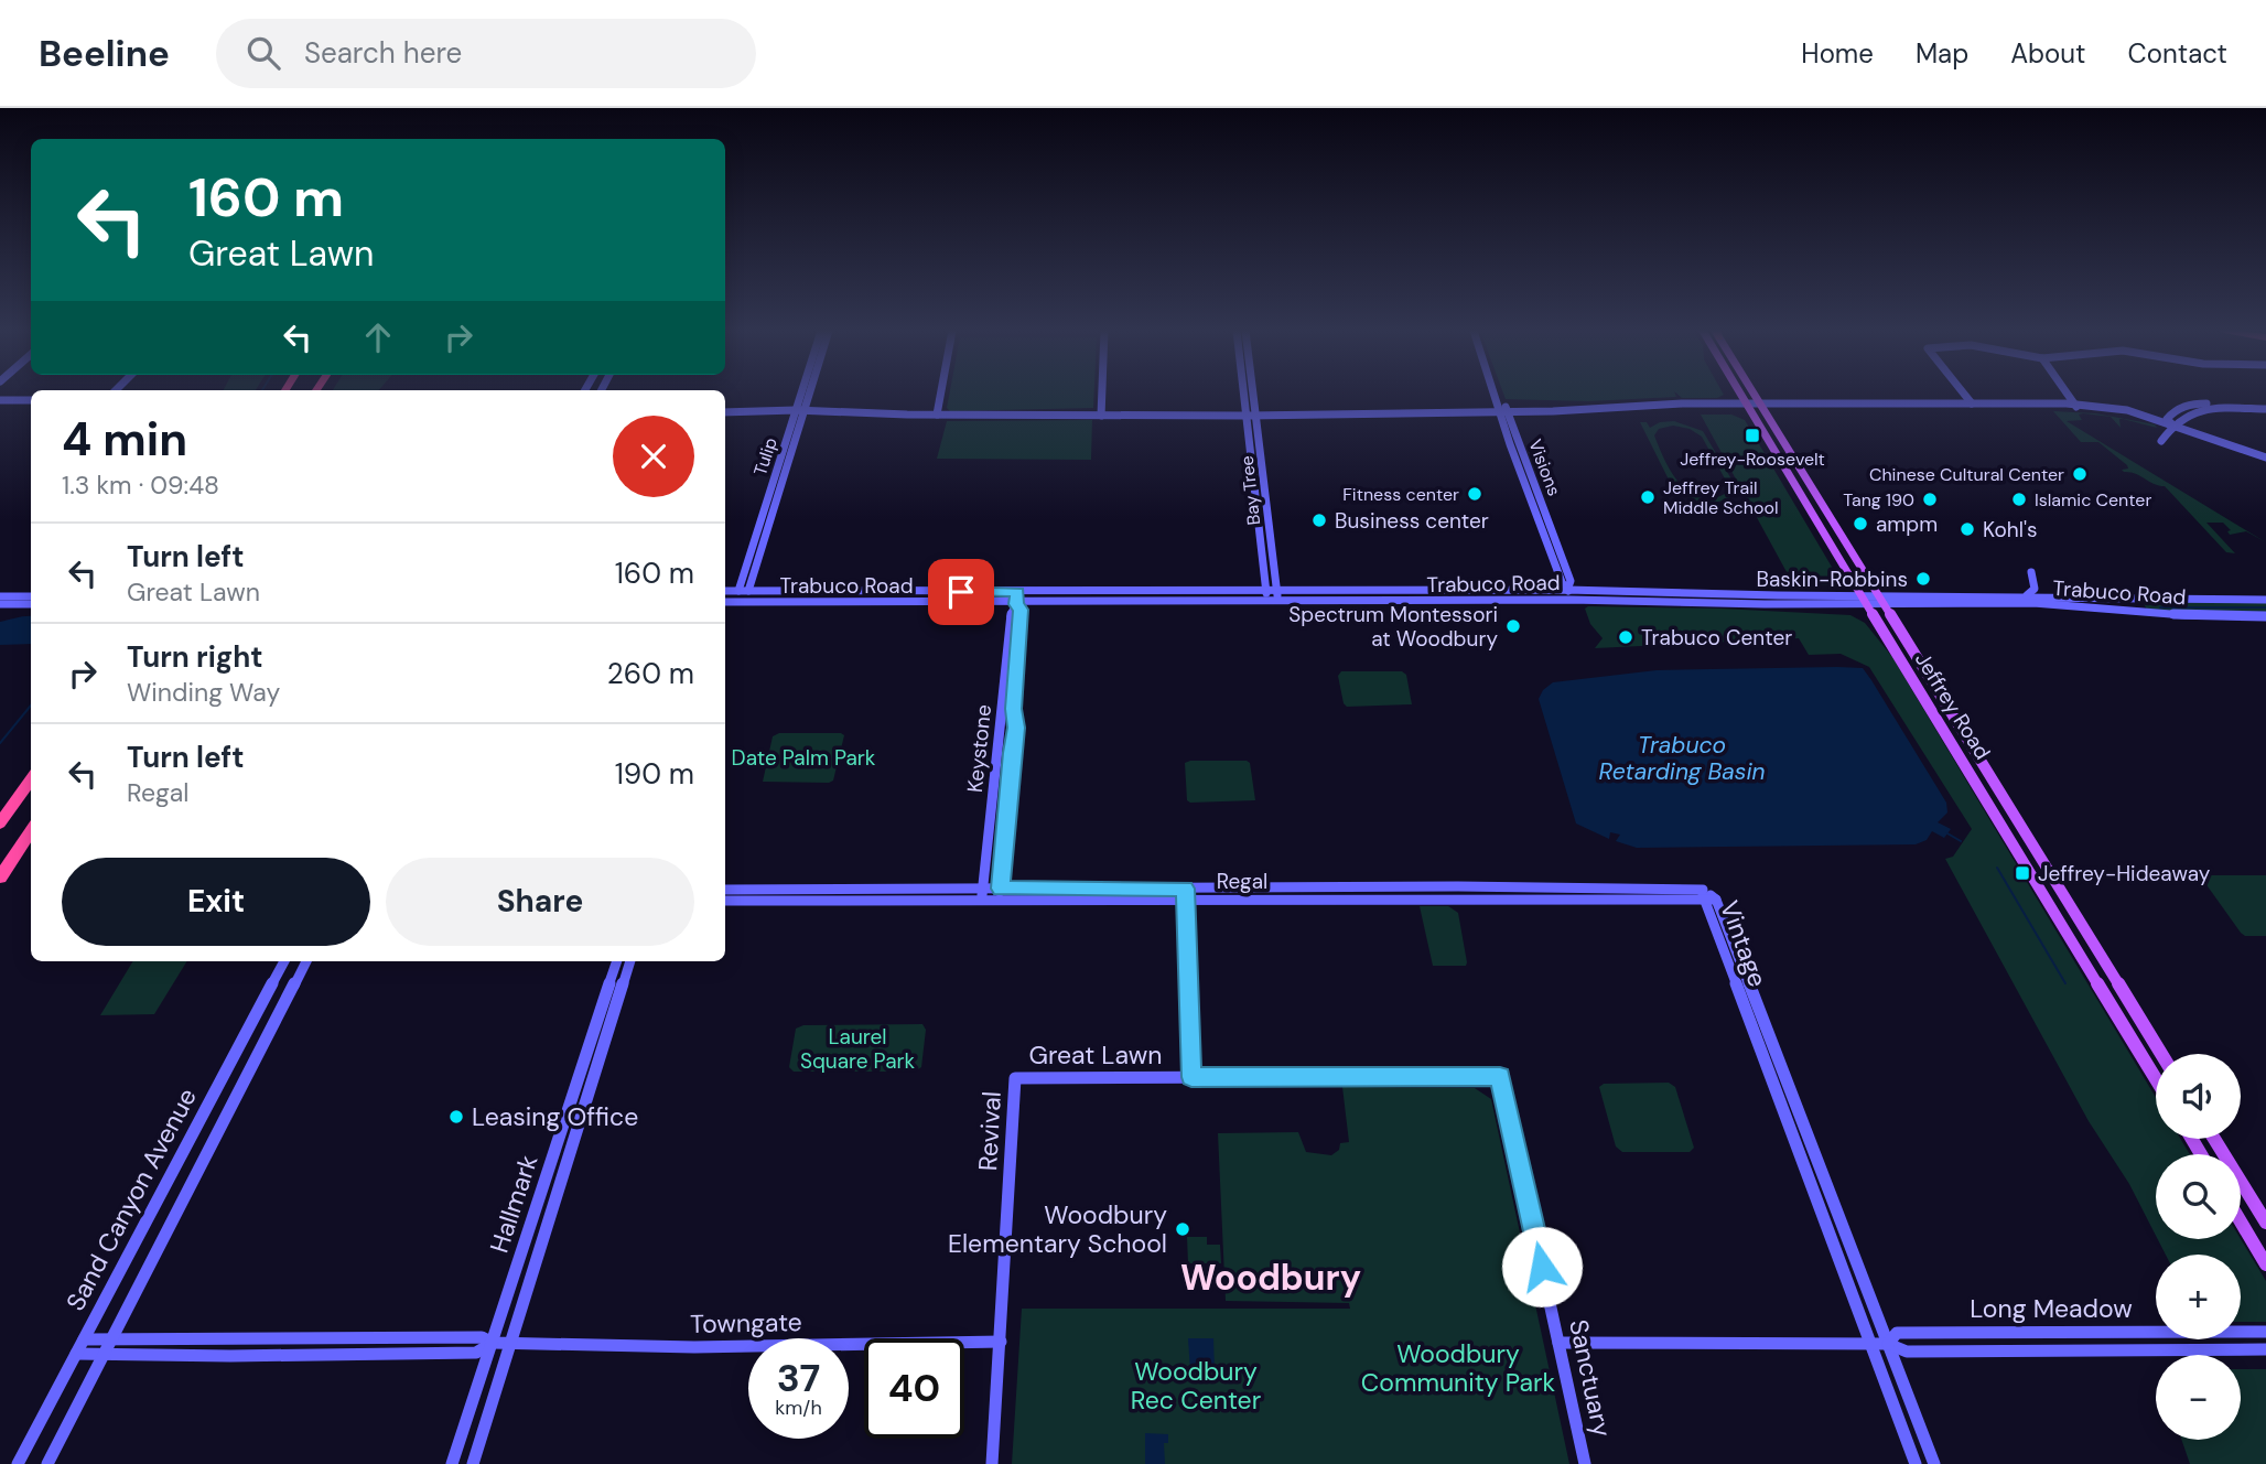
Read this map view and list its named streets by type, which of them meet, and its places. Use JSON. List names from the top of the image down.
{
  "streets": {
    "main road": ["Jeffrey Road"],
    "street": [
      "Tulip",
      "Visions",
      "Bay Tree",
      "Trabuco Road",
      "Keystone",
      "Regal",
      "Vintage",
      "Great Lawn",
      "Revival",
      "Sand Canyon Avenue",
      "Hallmark",
      "Long Meadow",
      "Towngate",
      "Sanctuary"
    ]
  },
  "crossings": [
    ["Tulip", "Trabuco Road"],
    ["Visions", "Trabuco Road"],
    ["Bay Tree", "Trabuco Road"],
    ["Trabuco Road", "Jeffrey Road"],
    ["Trabuco Road", "Keystone"],
    ["Keystone", "Regal"],
    ["Regal", "Vintage"],
    ["Vintage", "Long Meadow"],
    ["Great Lawn", "Revival"],
    ["Great Lawn", "Sanctuary"],
    ["Revival", "Towngate"],
    ["Sand Canyon Avenue", "Towngate"],
    ["Hallmark", "Towngate"],
    ["Long Meadow", "Sanctuary"]
  ],
  "districts": ["Woodbury"],
  "water": ["Trabuco Retarding Basin"],
  "parks": [
    "Date Palm Park",
    "Laurel Square Park",
    "Woodbury Community Park",
    "Woodbury Rec Center"
  ],
  "places": {
    "transit": ["Jeffrey-Roosevelt", "Jeffrey-Hideaway"],
    "other": [
      "Chinese Cultural Center",
      "Fitness center",
      "Jeffrey Trail Middle School",
      "Tang 190",
      "Islamic Center",
      "Business center",
      "ampm",
      "Kohl's",
      "Baskin-Robbins",
      "Spectrum Montessori at Woodbury",
      "Trabuco Center",
      "Leasing Office",
      "Woodbury Elementary School"
    ]
  },
  "page": {
    "header": "Beeline",
    "search": "Search here",
    "nav": [
      "Home",
      "Map",
      "About",
      "Contact"
    ],
    "turn": ["160 m", "Great Lawn"],
    "heading": ["4 min", "1.3 km · 09:48"],
    "list": [
      {
        "name": "Turn left",
        "note": "Great Lawn",
        "value": "160 m"
      },
      {
        "name": "Turn right",
        "note": "Winding Way",
        "value": "260 m"
      },
      {
        "name": "Turn left",
        "note": "Regal",
        "value": "190 m"
      }
    ],
    "buttons": ["Exit", "Share"],
    "map_buttons": ["+", "−"],
    "speed": "37 km/h",
    "limit": "40"
  }
}
